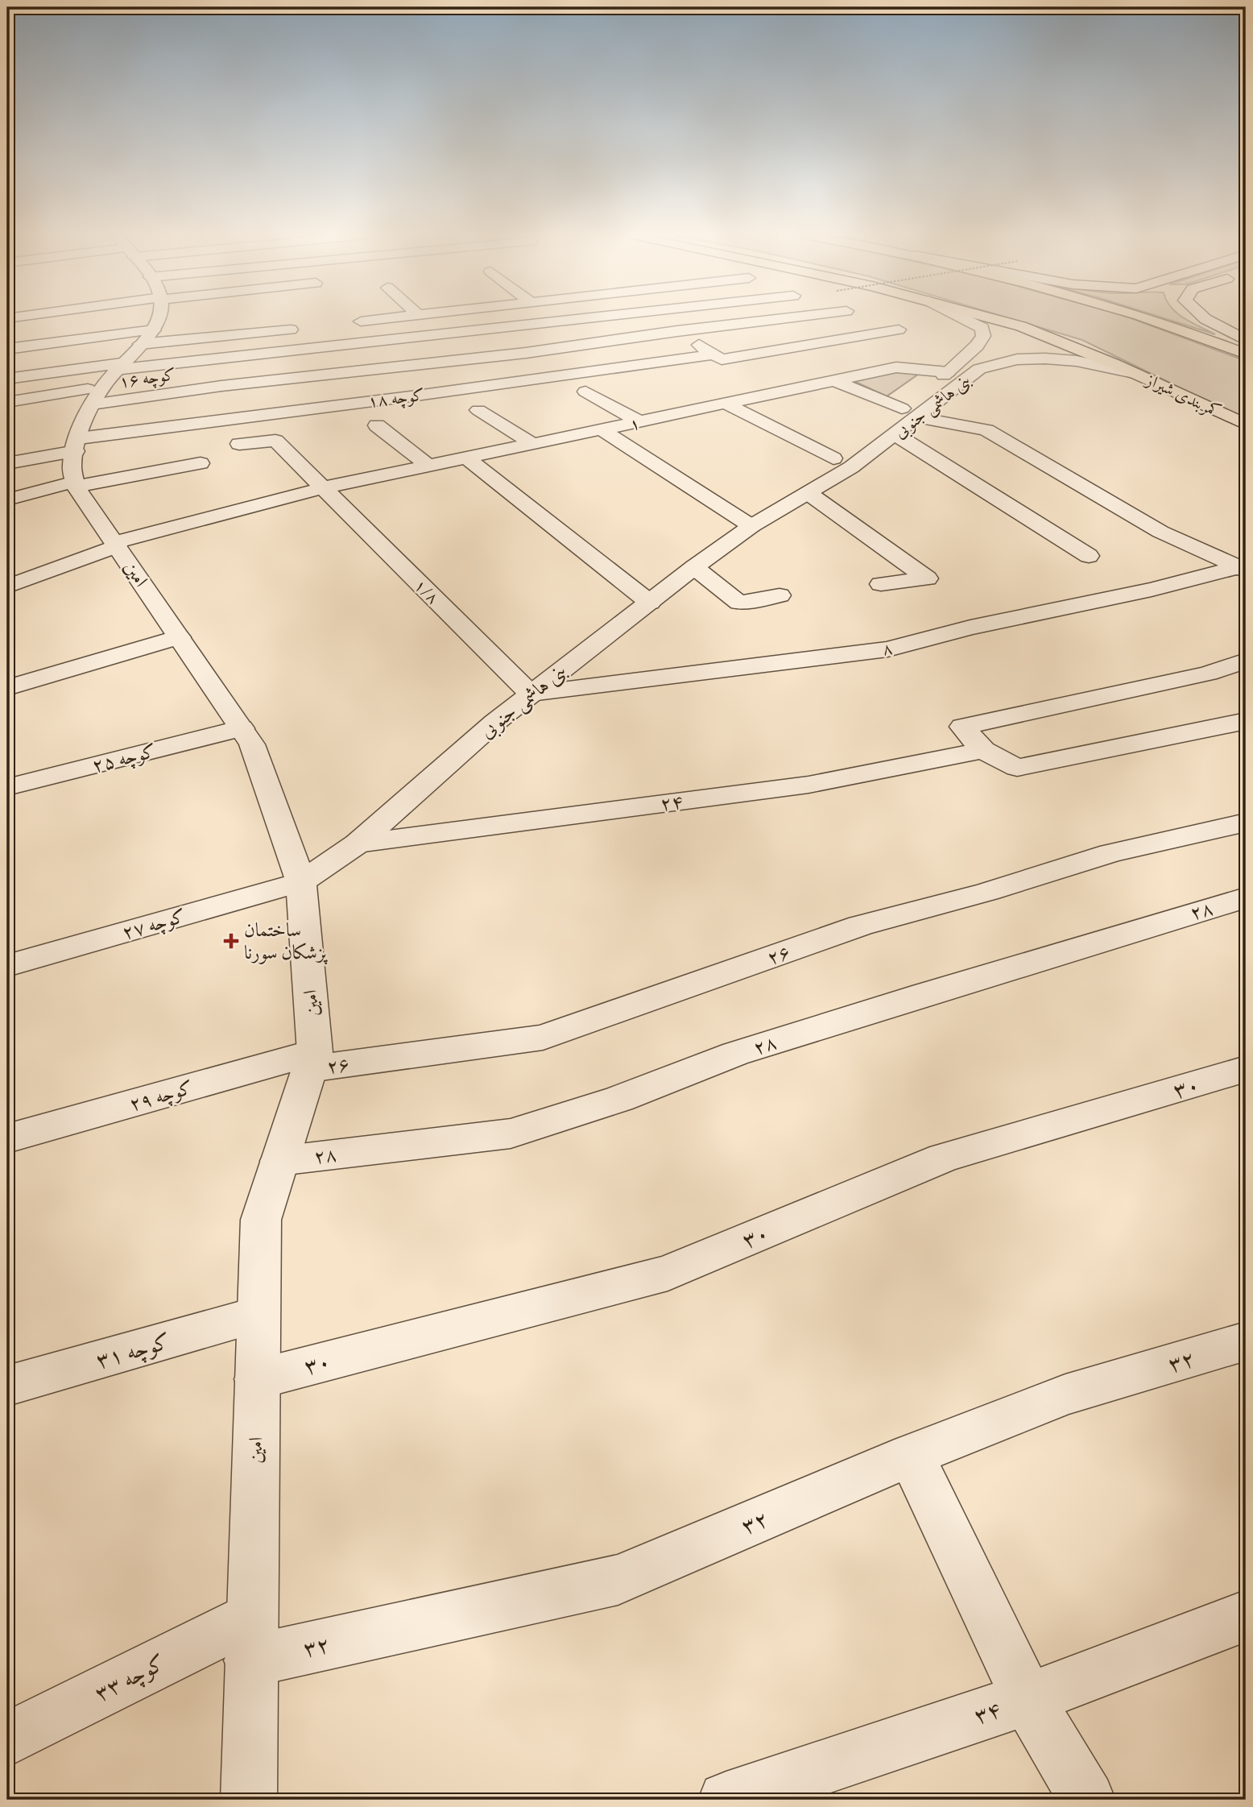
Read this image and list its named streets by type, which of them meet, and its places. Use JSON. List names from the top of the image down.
{
  "streets": {
    "highway": ["کمربندی شیراز"],
    "street": [
      "کوچه ۱۶",
      "کوچه ۱۸",
      "بنی هاشمی جنوبی",
      "۱",
      "امین",
      "۱/۸",
      "۸",
      "کوچه ۲۵",
      "۲۴",
      "۲۸",
      "کوچه ۲۷",
      "۲۶",
      "۳۰",
      "کوچه ۲۹",
      "کوچه ۳۱",
      "۳۲",
      "کوچه ۳۳",
      "۳۴"
    ]
  },
  "crossings": [
    ["کمربندی شیراز", "بنی هاشمی جنوبی"],
    ["بنی هاشمی جنوبی", "۱"],
    ["بنی هاشمی جنوبی", "امین"],
    ["بنی هاشمی جنوبی", "۱/۸"],
    ["بنی هاشمی جنوبی", "۸"],
    ["بنی هاشمی جنوبی", "۲۴"],
    ["بنی هاشمی جنوبی", "کوچه ۲۷"],
    ["۱", "امین"],
    ["۱", "۱/۸"],
    ["امین", "کوچه ۲۵"],
    ["امین", "۲۸"],
    ["امین", "کوچه ۲۷"],
    ["امین", "۲۶"],
    ["امین", "۳۰"],
    ["امین", "کوچه ۲۹"],
    ["امین", "کوچه ۳۱"],
    ["امین", "۳۲"],
    ["امین", "کوچه ۳۳"],
    ["۱/۸", "۸"],
    ["۲۶", "کوچه ۲۹"],
    ["۳۲", "کوچه ۳۳"]
  ],
  "places": {
    "health": ["ساختمان پزشکان سورنا"]
  }
}
